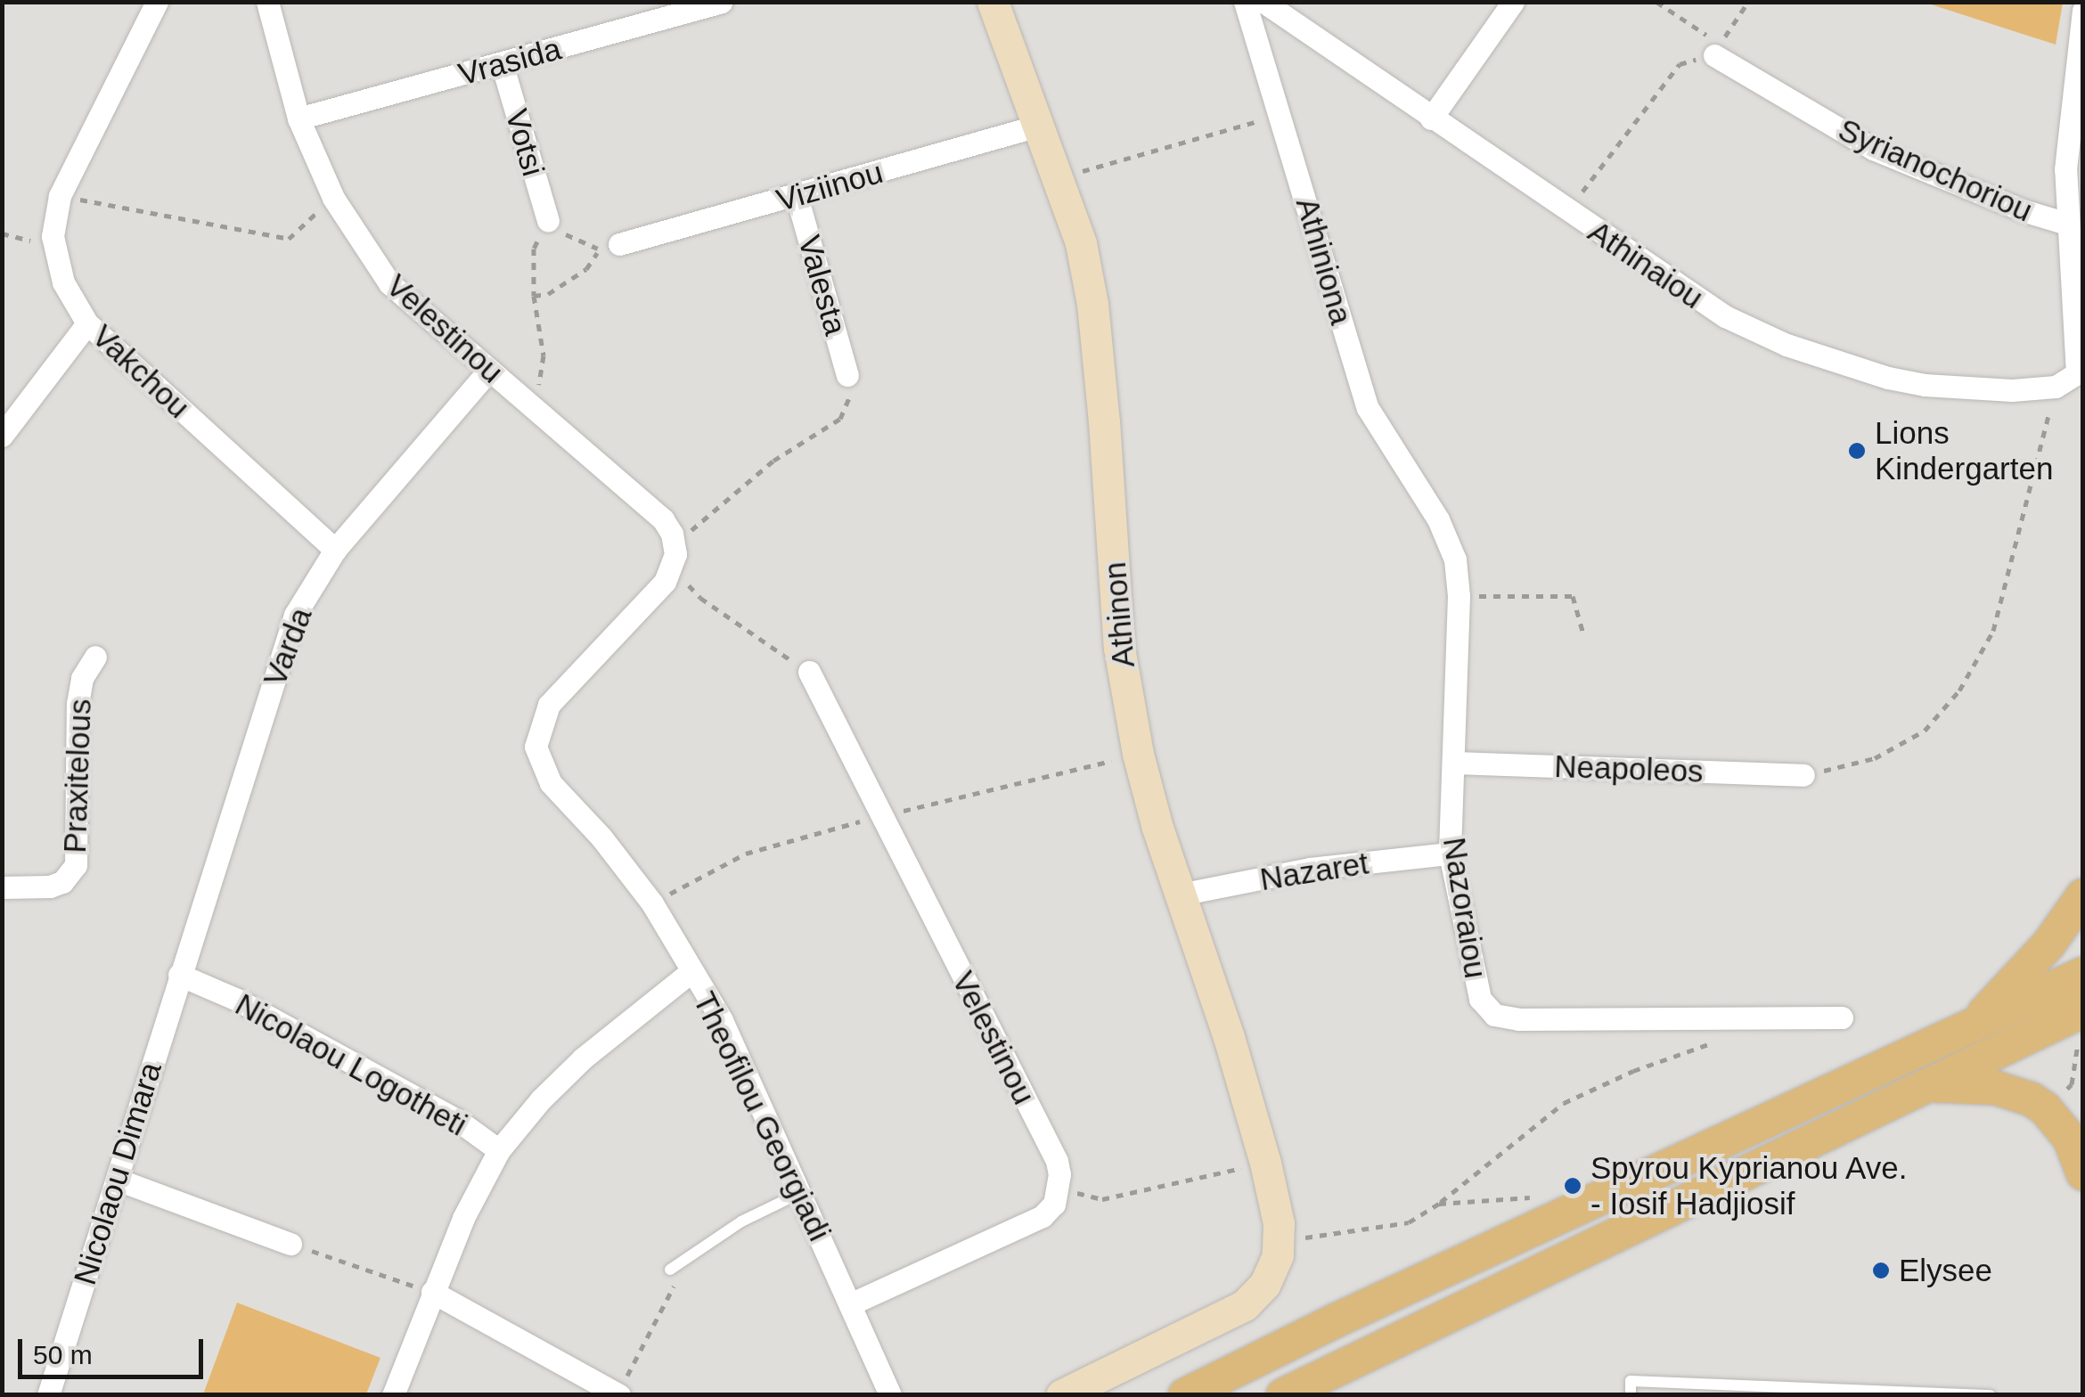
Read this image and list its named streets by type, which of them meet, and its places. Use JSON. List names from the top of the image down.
{
  "streets": {
    "street": [
      "Vrasida",
      "Votsi",
      "Syrianochoriou",
      "Viziinou",
      "Athiniona",
      "Athinaiou",
      "Valesta",
      "Velestinou",
      "Vakchou",
      "Athinon",
      "Varda",
      "Neapoleos",
      "Praxitelous",
      "Nazaret",
      "Nazoraiou",
      "Nicolaou Logotheti",
      "Theofilou Georgiadi",
      "Nicolaou Dimara"
    ]
  },
  "crossings": [
    ["Vrasida", "Votsi"],
    ["Vrasida", "Velestinou"],
    ["Syrianochoriou", "Athinaiou"],
    ["Viziinou", "Valesta"],
    ["Viziinou", "Athinon"],
    ["Athiniona", "Nazoraiou"],
    ["Velestinou", "Varda"],
    ["Velestinou", "Theofilou Georgiadi"],
    ["Vakchou", "Varda"],
    ["Athinon", "Nazaret"],
    ["Varda", "Nicolaou Logotheti"],
    ["Varda", "Nicolaou Dimara"],
    ["Neapoleos", "Nazoraiou"],
    ["Nazaret", "Nazoraiou"],
    ["Nicolaou Logotheti", "Nicolaou Dimara"]
  ],
  "places": ["Lions Kindergarten", "Spyrou Kyprianou Ave. - Iosif Hadjiosif", "Elysee"],
  "scale_bar": "50 m"
}
